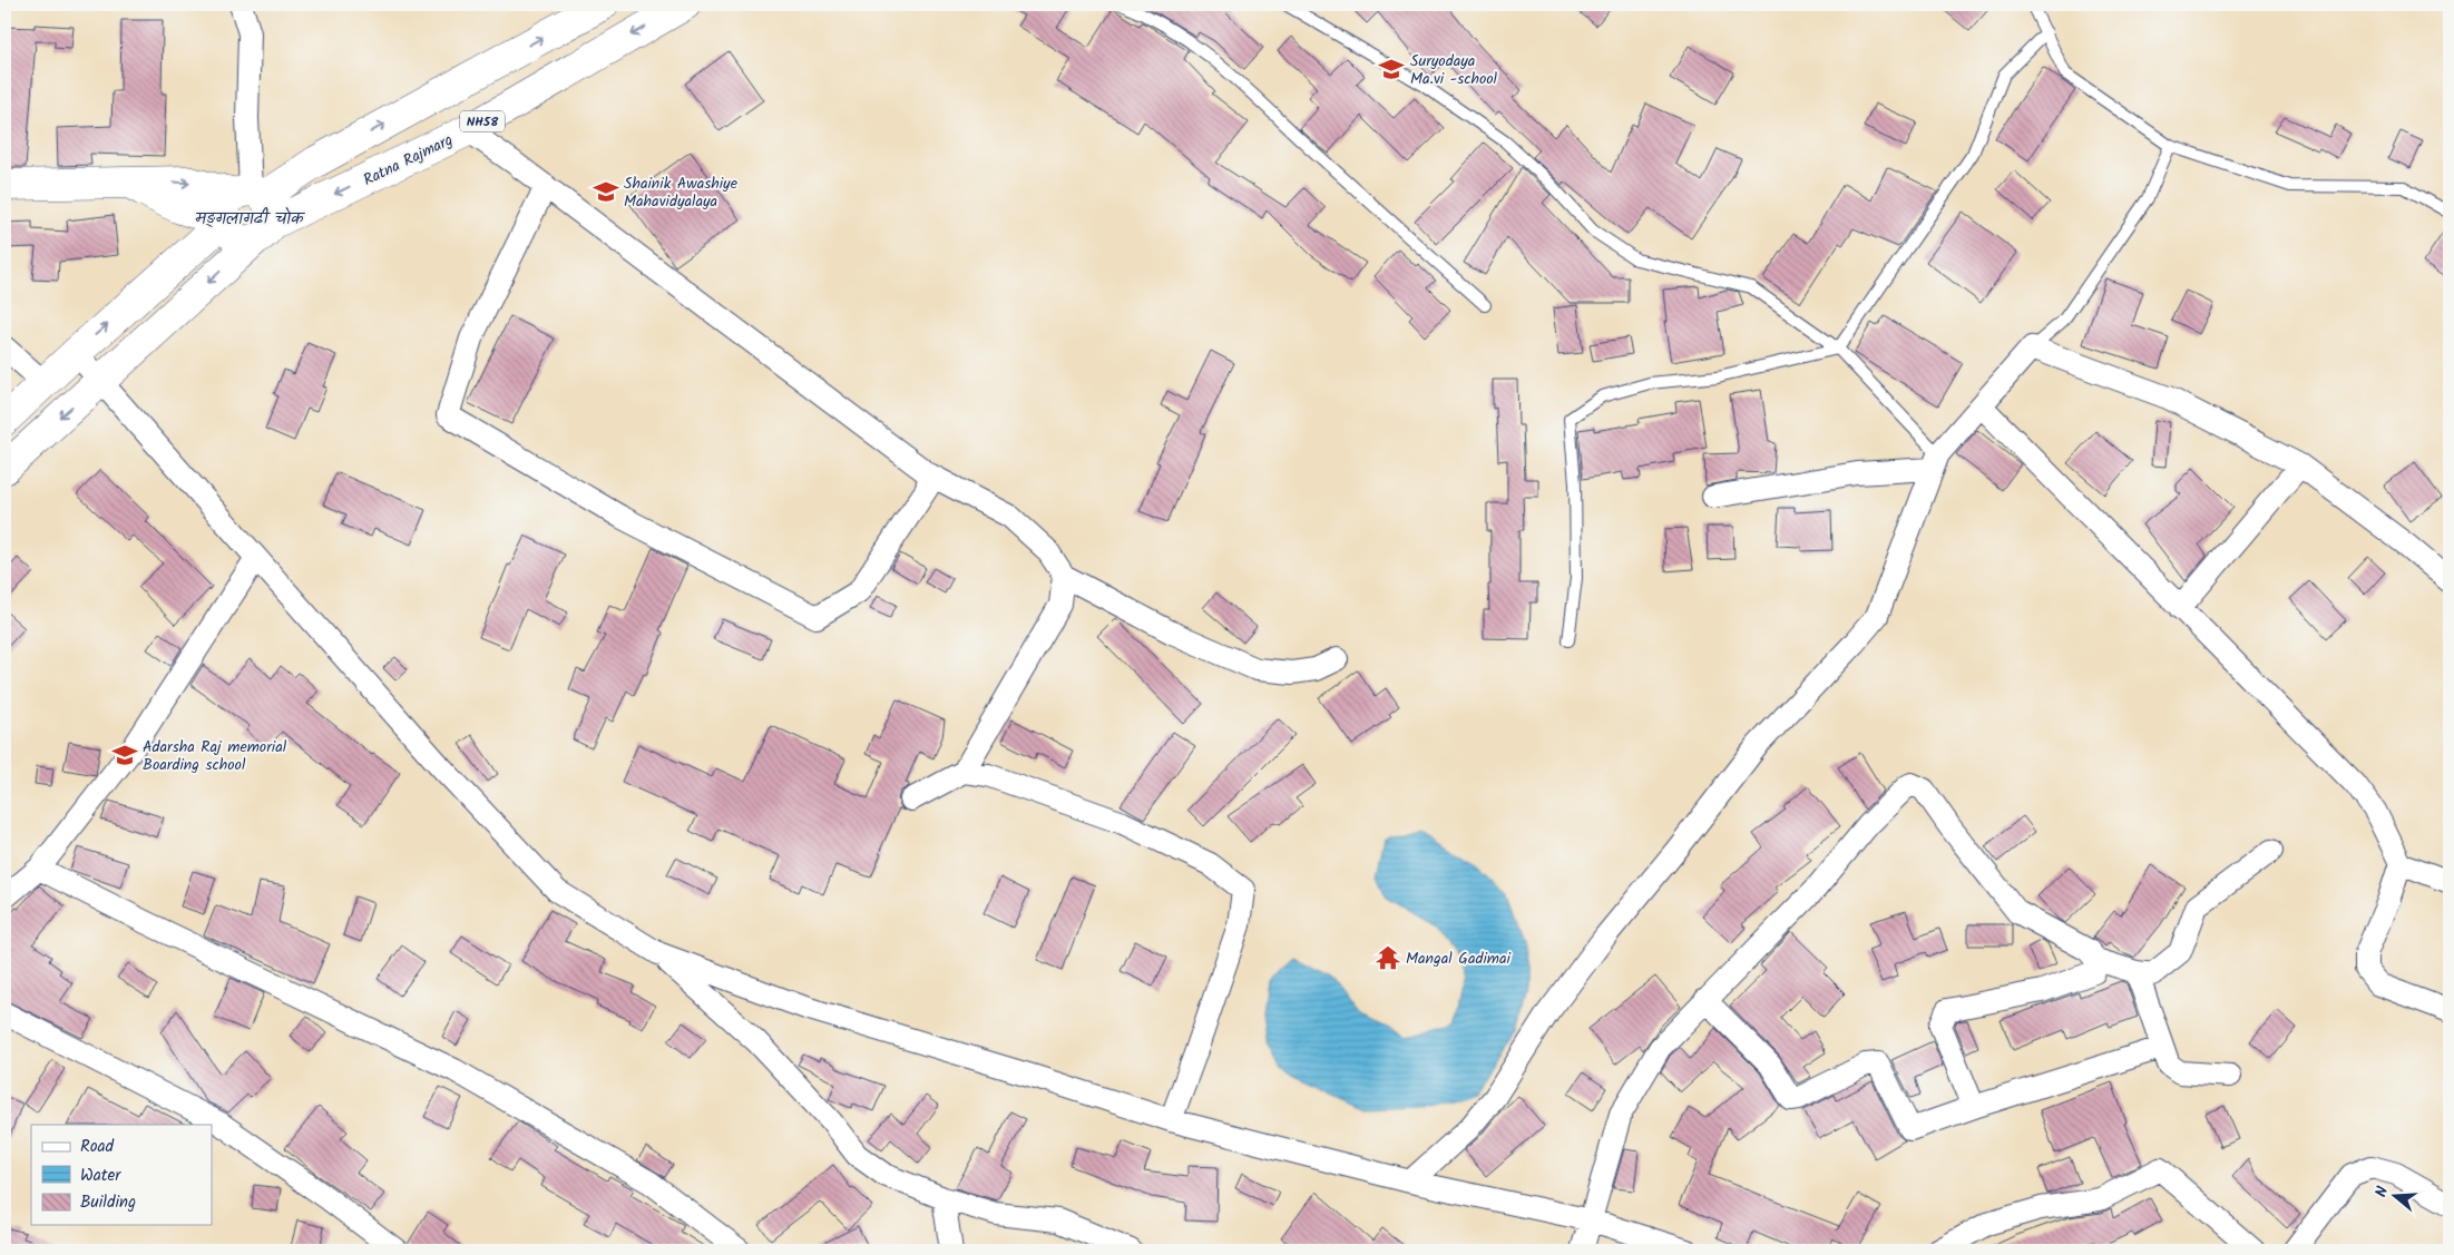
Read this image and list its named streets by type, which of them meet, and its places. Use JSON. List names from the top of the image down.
{
  "streets": {
    "main road": ["NH58", "Ratna Rajmarg"]
  },
  "districts": ["मङ्गलागढी चोक"],
  "places": {
    "school or university": ["Suryodaya Ma.vi -school", "Shainik Awashiye Mahavidyalaya", "Adarsha Raj memorial Boarding school"],
    "temple": ["Mangal Gadimai"]
  },
  "legend": ["Road", "Water", "Building"],
  "north": "left"
}
